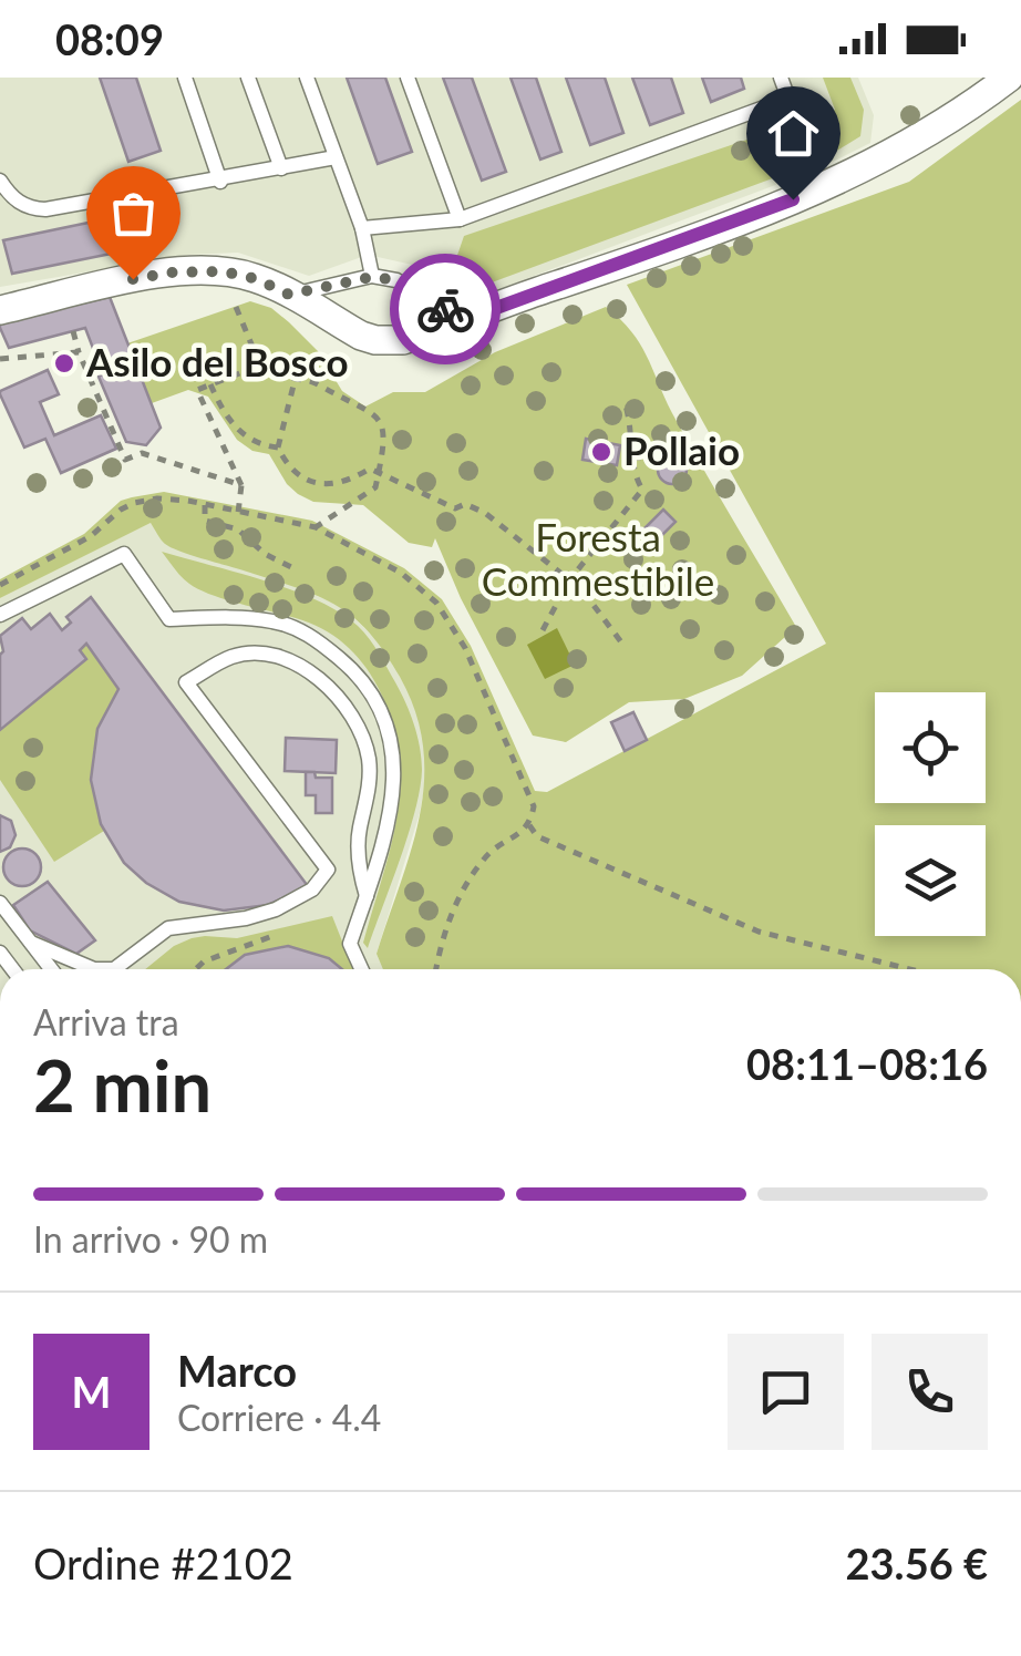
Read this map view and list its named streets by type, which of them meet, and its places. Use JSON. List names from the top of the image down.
{
  "parks": ["Foresta Commestibile"],
  "places": ["Asilo del Bosco", "Pollaio"],
  "page": {
    "status": "08:09",
    "heading": ["2 min", "Arriva tra", "08:11–08:16"],
    "panel": [
      "Marco",
      "Corriere · 4.4",
      "Ordine #2102",
      "23.56 €"
    ],
    "bar": "In arrivo · 90 m",
    "round": "M"
  }
}
